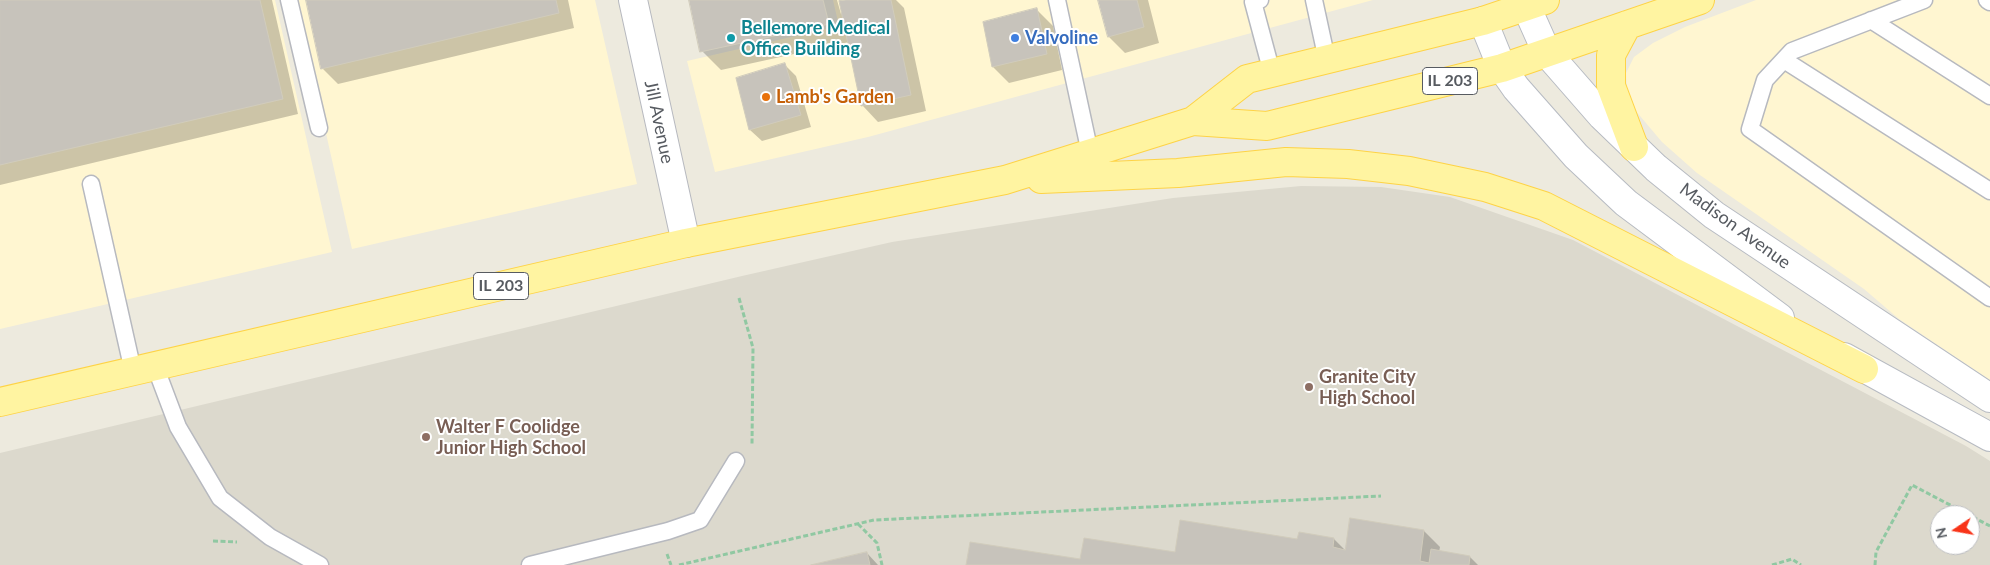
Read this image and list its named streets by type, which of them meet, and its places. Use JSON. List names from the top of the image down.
{
  "streets": {
    "main road": ["IL 203", "Jill Avenue", "Madison Avenue"]
  },
  "crossings": [
    ["IL 203", "Jill Avenue"],
    ["IL 203", "Madison Avenue"]
  ],
  "places": [
    "Bellemore Medical Office Building",
    "Valvoline",
    "Lamb's Garden",
    "Granite City High School",
    "Walter F Coolidge Junior High School"
  ],
  "north": "left"
}
